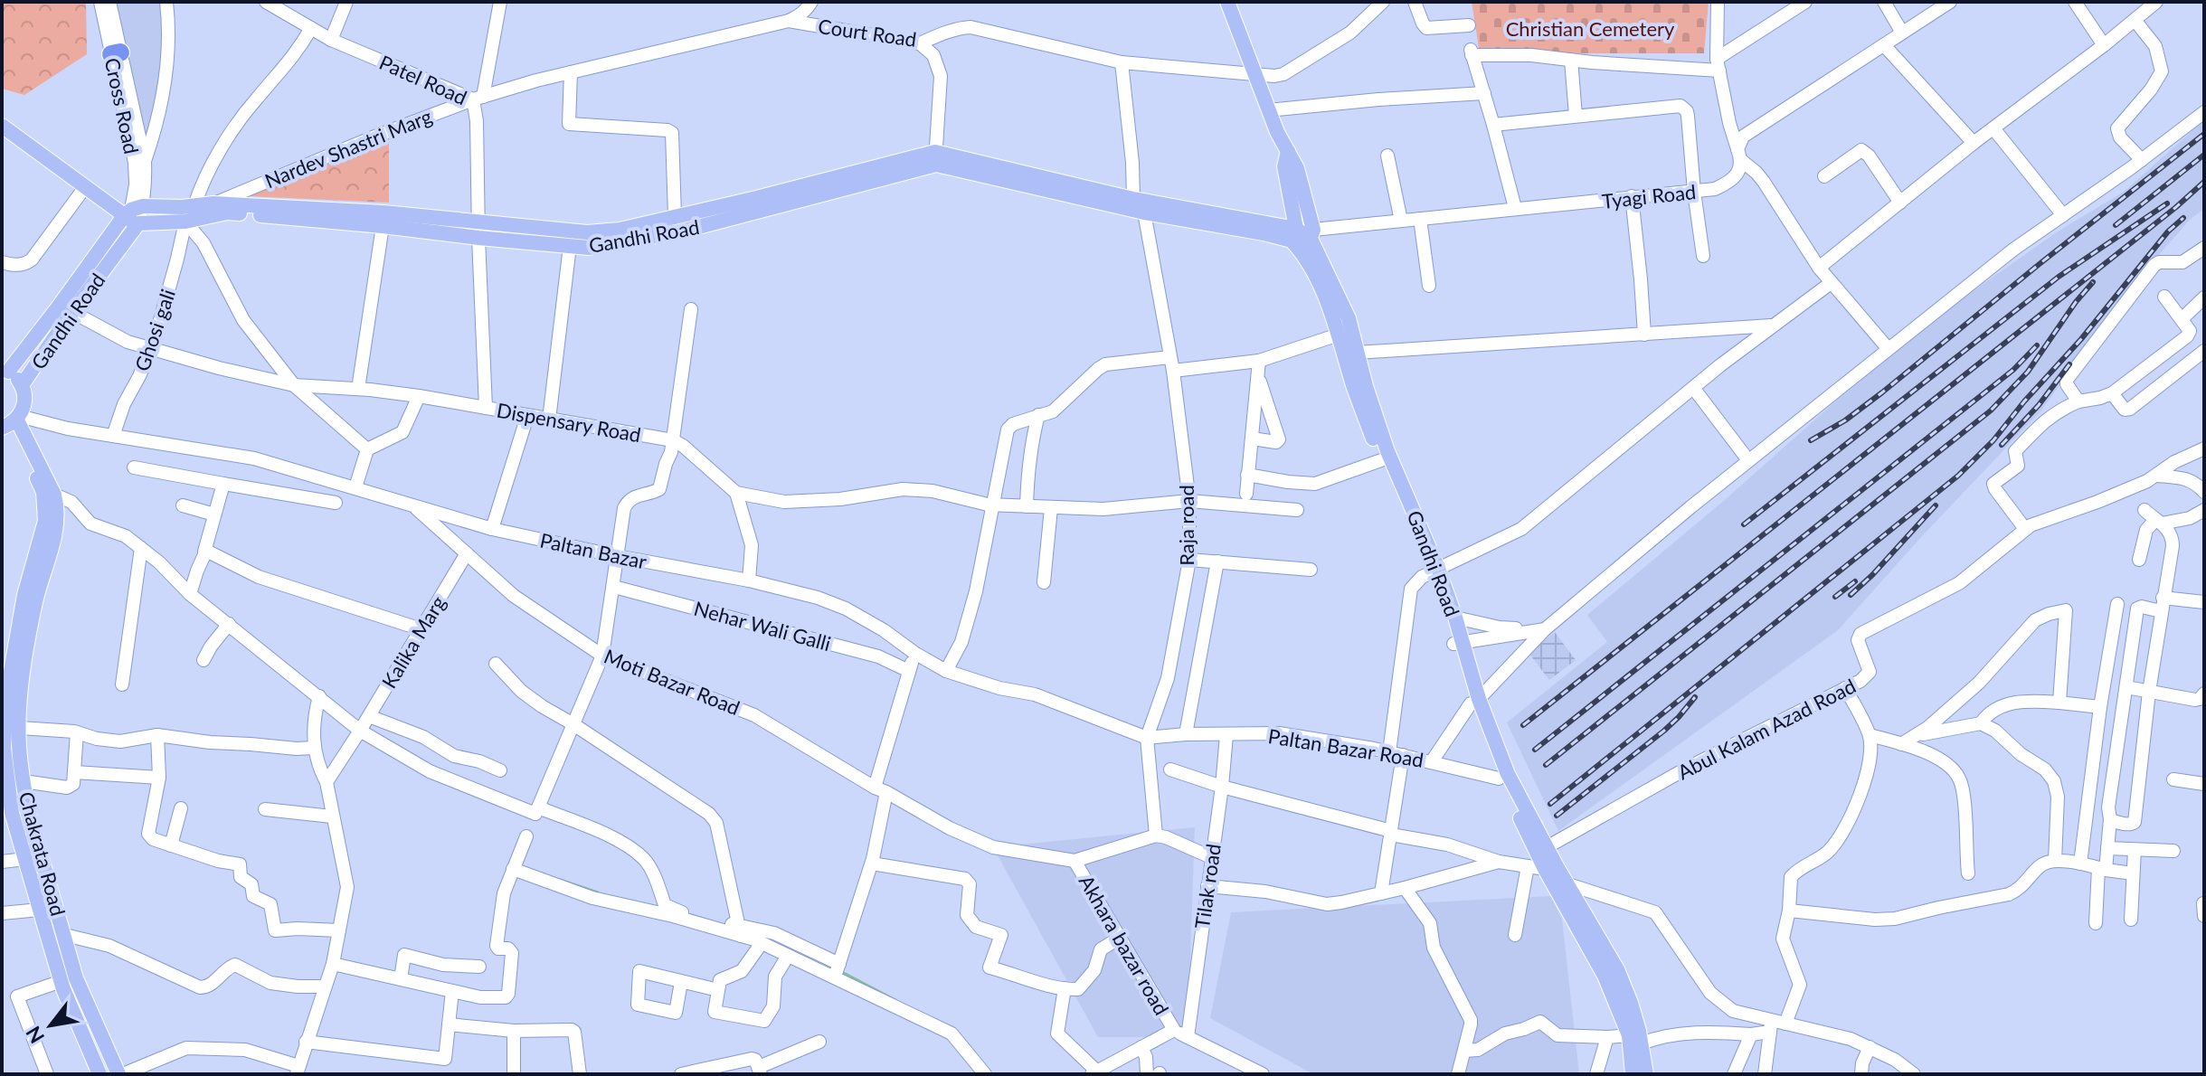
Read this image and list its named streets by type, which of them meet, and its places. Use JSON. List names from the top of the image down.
{
  "streets": {
    "main road": ["Gandhi Road", "Chakrata Road"],
    "street": [
      "Court Road",
      "Patel Road",
      "Cross Road",
      "Nardev Shastri Marg",
      "Tyagi Road",
      "Ghosi gali",
      "Dispensary Road",
      "Raja road",
      "Paltan Bazar",
      "Nehar Wali Galli",
      "Kalika Marg",
      "Moti Bazar Road",
      "Abul Kalam Azad Road",
      "Paltan Bazar Road",
      "Tilak road",
      "Akhara bazar road"
    ]
  },
  "crossings": [
    ["Court Road", "Patel Road"],
    ["Court Road", "Nardev Shastri Marg"],
    ["Court Road", "Gandhi Road"],
    ["Patel Road", "Nardev Shastri Marg"],
    ["Patel Road", "Gandhi Road"],
    ["Patel Road", "Dispensary Road"],
    ["Cross Road", "Gandhi Road"],
    ["Nardev Shastri Marg", "Gandhi Road"],
    ["Tyagi Road", "Gandhi Road"],
    ["Gandhi Road", "Ghosi gali"],
    ["Gandhi Road", "Dispensary Road"],
    ["Gandhi Road", "Raja road"],
    ["Gandhi Road", "Abul Kalam Azad Road"],
    ["Gandhi Road", "Paltan Bazar Road"],
    ["Ghosi gali", "Dispensary Road"],
    ["Ghosi gali", "Paltan Bazar"],
    ["Raja road", "Paltan Bazar"],
    ["Raja road", "Paltan Bazar Road"],
    ["Paltan Bazar", "Moti Bazar Road"],
    ["Paltan Bazar", "Paltan Bazar Road"],
    ["Paltan Bazar", "Chakrata Road"],
    ["Kalika Marg", "Moti Bazar Road"],
    ["Moti Bazar Road", "Akhara bazar road"],
    ["Paltan Bazar Road", "Tilak road"]
  ],
  "parks": ["Christian Cemetery"],
  "north": "bottom left"
}
